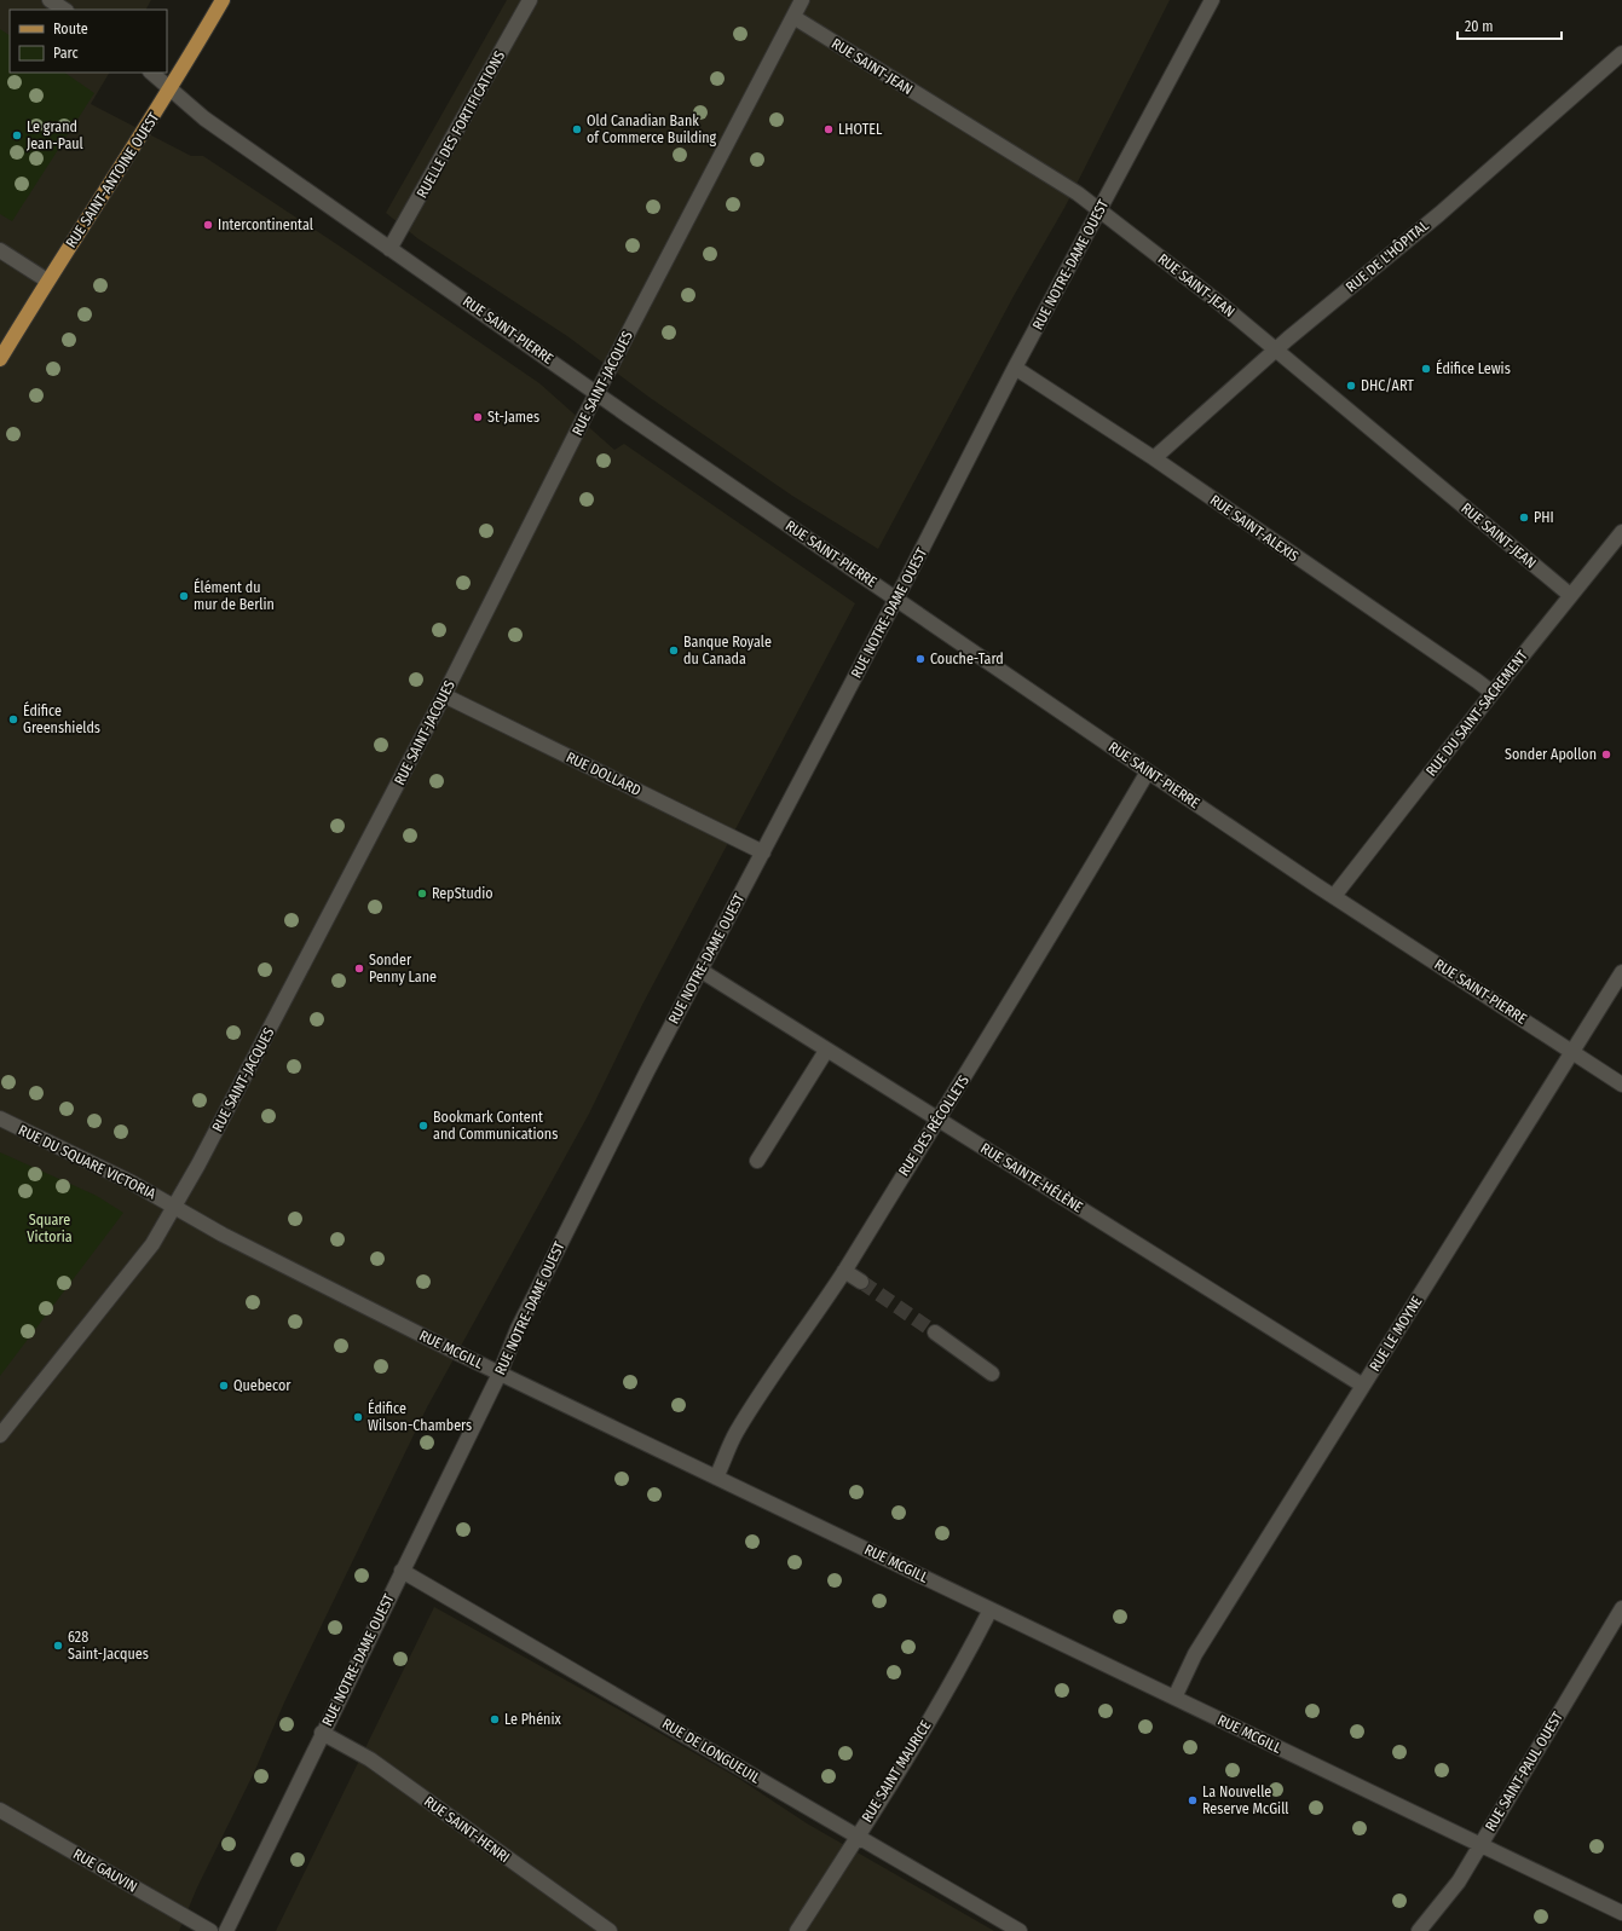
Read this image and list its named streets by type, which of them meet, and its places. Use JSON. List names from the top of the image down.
{
  "streets": {
    "main road": ["RUE SAINT-ANTOINE OUEST"],
    "street": [
      "RUE SAINT-JEAN",
      "RUELLE DES FORTIFICATIONS",
      "RUE DE L'HÔPITAL",
      "RUE NOTRE-DAME OUEST",
      "RUE SAINT-PIERRE",
      "RUE SAINT-JACQUES",
      "RUE SAINT-ALEXIS",
      "RUE DU SAINT-SACREMENT",
      "RUE DOLLARD",
      "RUE DES RÉCOLLETS",
      "RUE DU SQUARE VICTORIA",
      "RUE SAINTE-HÉLÈNE",
      "RUE LE MOYNE",
      "RUE MCGILL",
      "RUE DE LONGUEUIL",
      "RUE SAINT MAURICE",
      "RUE SAINT-PAUL OUEST",
      "RUE SAINT-HENRI",
      "RUE GAUVIN"
    ]
  },
  "crossings": [
    ["RUE SAINT-JEAN", "RUE DE L'HÔPITAL"],
    ["RUE SAINT-JEAN", "RUE NOTRE-DAME OUEST"],
    ["RUE SAINT-JEAN", "RUE SAINT-JACQUES"],
    ["RUE SAINT-JEAN", "RUE DU SAINT-SACREMENT"],
    ["RUELLE DES FORTIFICATIONS", "RUE SAINT-PIERRE"],
    ["RUE SAINT-ANTOINE OUEST", "RUE SAINT-PIERRE"],
    ["RUE DE L'HÔPITAL", "RUE SAINT-ALEXIS"],
    ["RUE NOTRE-DAME OUEST", "RUE SAINT-PIERRE"],
    ["RUE NOTRE-DAME OUEST", "RUE SAINT-ALEXIS"],
    ["RUE NOTRE-DAME OUEST", "RUE DOLLARD"],
    ["RUE NOTRE-DAME OUEST", "RUE SAINTE-HÉLÈNE"],
    ["RUE NOTRE-DAME OUEST", "RUE MCGILL"],
    ["RUE NOTRE-DAME OUEST", "RUE DE LONGUEUIL"],
    ["RUE NOTRE-DAME OUEST", "RUE SAINT-HENRI"],
    ["RUE SAINT-PIERRE", "RUE SAINT-JACQUES"],
    ["RUE SAINT-PIERRE", "RUE DU SAINT-SACREMENT"],
    ["RUE SAINT-PIERRE", "RUE DES RÉCOLLETS"],
    ["RUE SAINT-PIERRE", "RUE LE MOYNE"],
    ["RUE SAINT-JACQUES", "RUE DOLLARD"],
    ["RUE SAINT-JACQUES", "RUE DU SQUARE VICTORIA"],
    ["RUE SAINT-JACQUES", "RUE MCGILL"],
    ["RUE SAINT-ALEXIS", "RUE DU SAINT-SACREMENT"],
    ["RUE DES RÉCOLLETS", "RUE SAINTE-HÉLÈNE"],
    ["RUE DES RÉCOLLETS", "RUE MCGILL"],
    ["RUE DU SQUARE VICTORIA", "RUE MCGILL"],
    ["RUE SAINTE-HÉLÈNE", "RUE LE MOYNE"],
    ["RUE LE MOYNE", "RUE MCGILL"],
    ["RUE MCGILL", "RUE SAINT MAURICE"],
    ["RUE MCGILL", "RUE SAINT-PAUL OUEST"],
    ["RUE DE LONGUEUIL", "RUE SAINT MAURICE"]
  ],
  "parks": ["Square Victoria"],
  "places": [
    "Old Canadian Bank of Commerce Building",
    "LHOTEL",
    "Le grand Jean-Paul",
    "Intercontinental",
    "Édifice Lewis",
    "DHC/ART",
    "St-James",
    "PHI",
    "Élément du mur de Berlin",
    "Banque Royale du Canada",
    "Couche-Tard",
    "Édifice Greenshields",
    "Sonder Apollon",
    "RepStudio",
    "Sonder Penny Lane",
    "Bookmark Content and Communications",
    "Quebecor",
    "Édifice Wilson-Chambers",
    "628 Saint-Jacques",
    "Le Phénix",
    "La Nouvelle Reserve McGill"
  ],
  "legend": ["Route", "Parc"],
  "scale_bar": "20 m"
}
